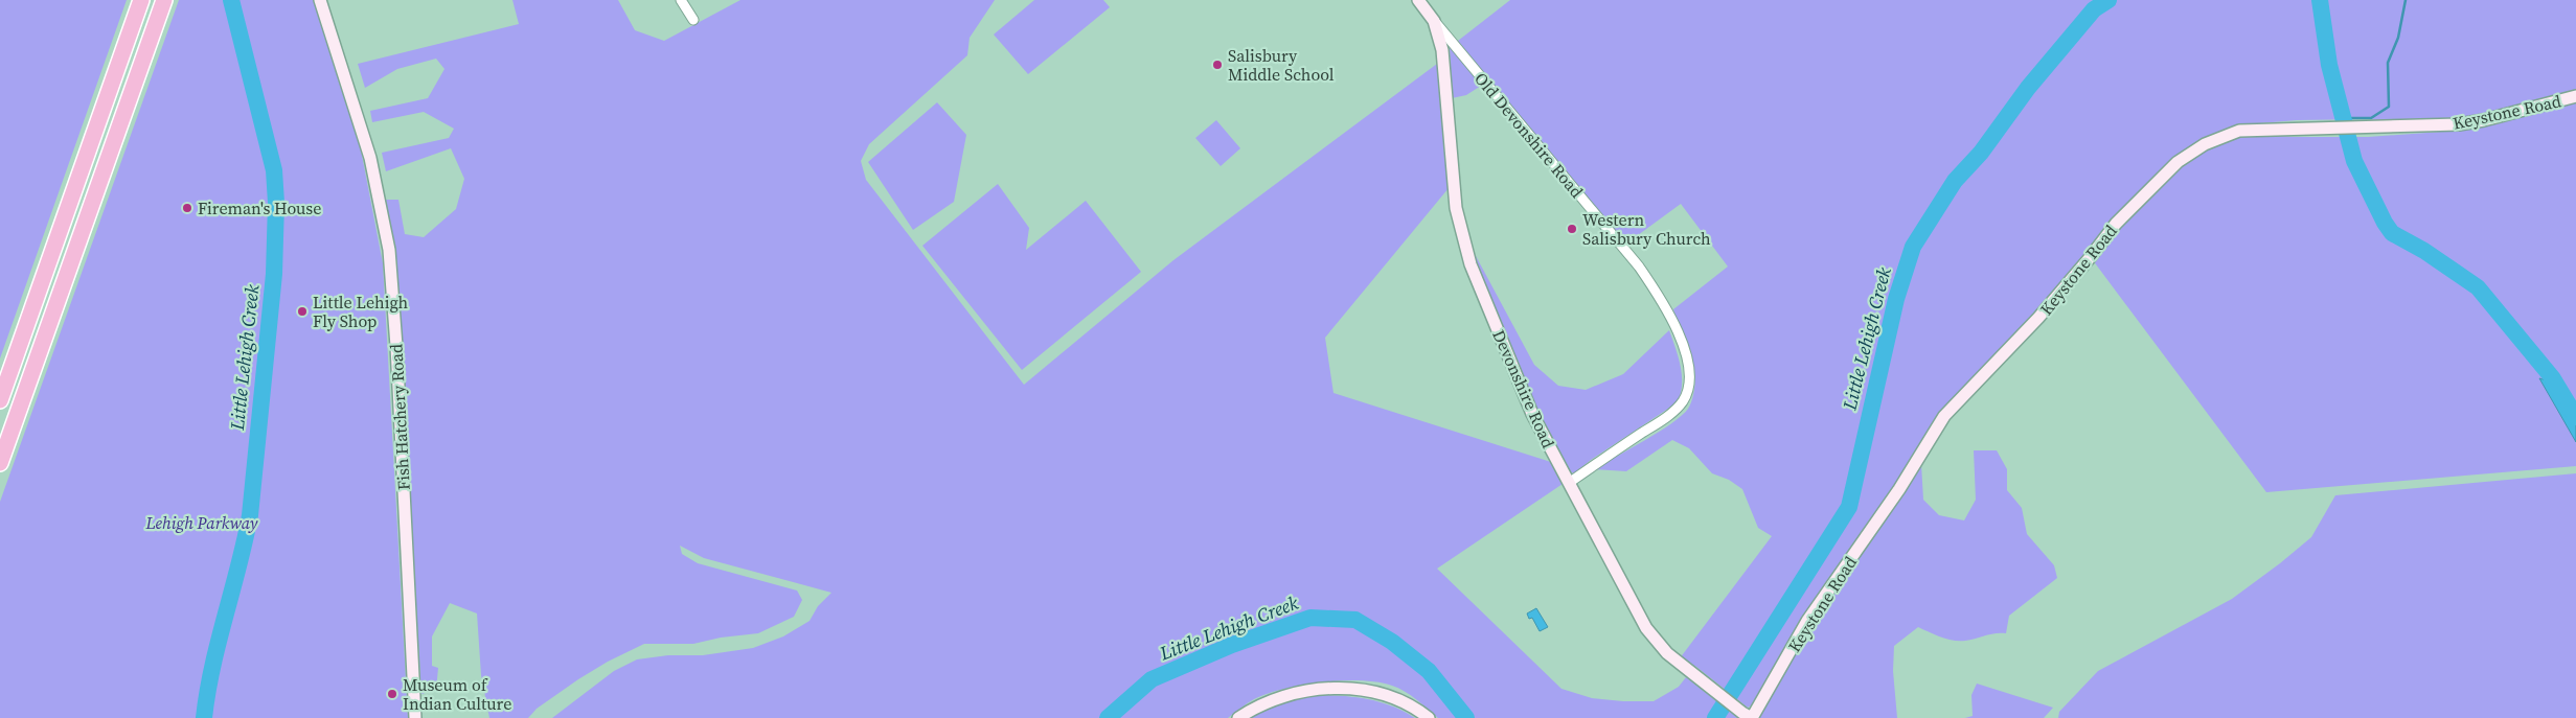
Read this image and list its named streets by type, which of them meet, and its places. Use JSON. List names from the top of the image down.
{
  "streets": {
    "street": [
      "Keystone Road",
      "Old Devonshire Road",
      "Devonshire Road",
      "Fish Hatchery Road"
    ]
  },
  "crossings": [
    ["Keystone Road", "Devonshire Road"],
    ["Old Devonshire Road", "Devonshire Road"]
  ],
  "water": ["Little Lehigh Creek"],
  "parks": ["Lehigh Parkway"],
  "places": [
    "Salisbury Middle School",
    "Fireman's House",
    "Western Salisbury Church",
    "Little Lehigh Fly Shop",
    "Museum of Indian Culture"
  ]
}
